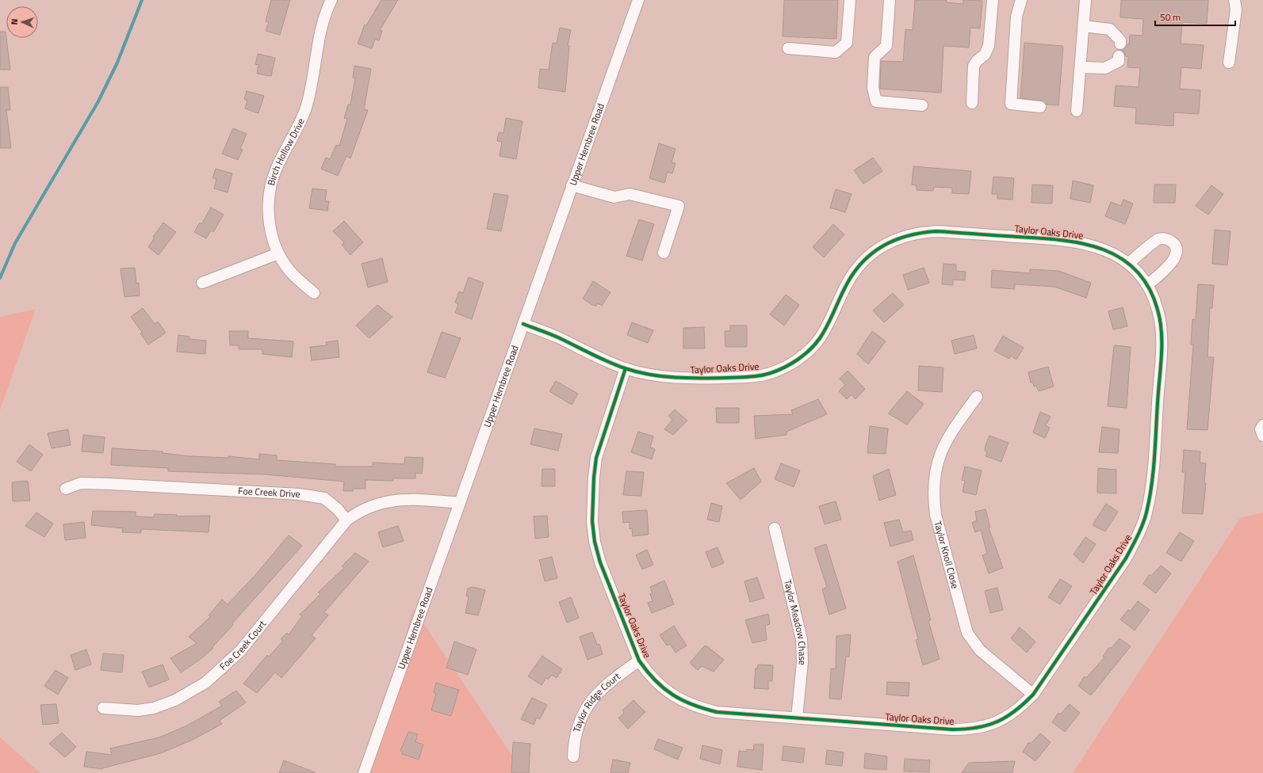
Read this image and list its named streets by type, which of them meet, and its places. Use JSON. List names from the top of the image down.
{
  "streets": {
    "street": [
      "Upper Hembree Road",
      "Birch Hollow Drive",
      "Taylor Oaks Drive",
      "Foe Creek Drive",
      "Taylor Knoll Close",
      "Taylor Meadow Chase",
      "Foe Creek Court",
      "Taylor Ridge Court"
    ]
  },
  "crossings": [
    ["Upper Hembree Road", "Taylor Oaks Drive"],
    ["Taylor Oaks Drive", "Taylor Knoll Close"],
    ["Taylor Oaks Drive", "Taylor Meadow Chase"],
    ["Taylor Oaks Drive", "Taylor Ridge Court"],
    ["Foe Creek Drive", "Foe Creek Court"]
  ],
  "scale_bar": "50 m",
  "north": "left"
}
